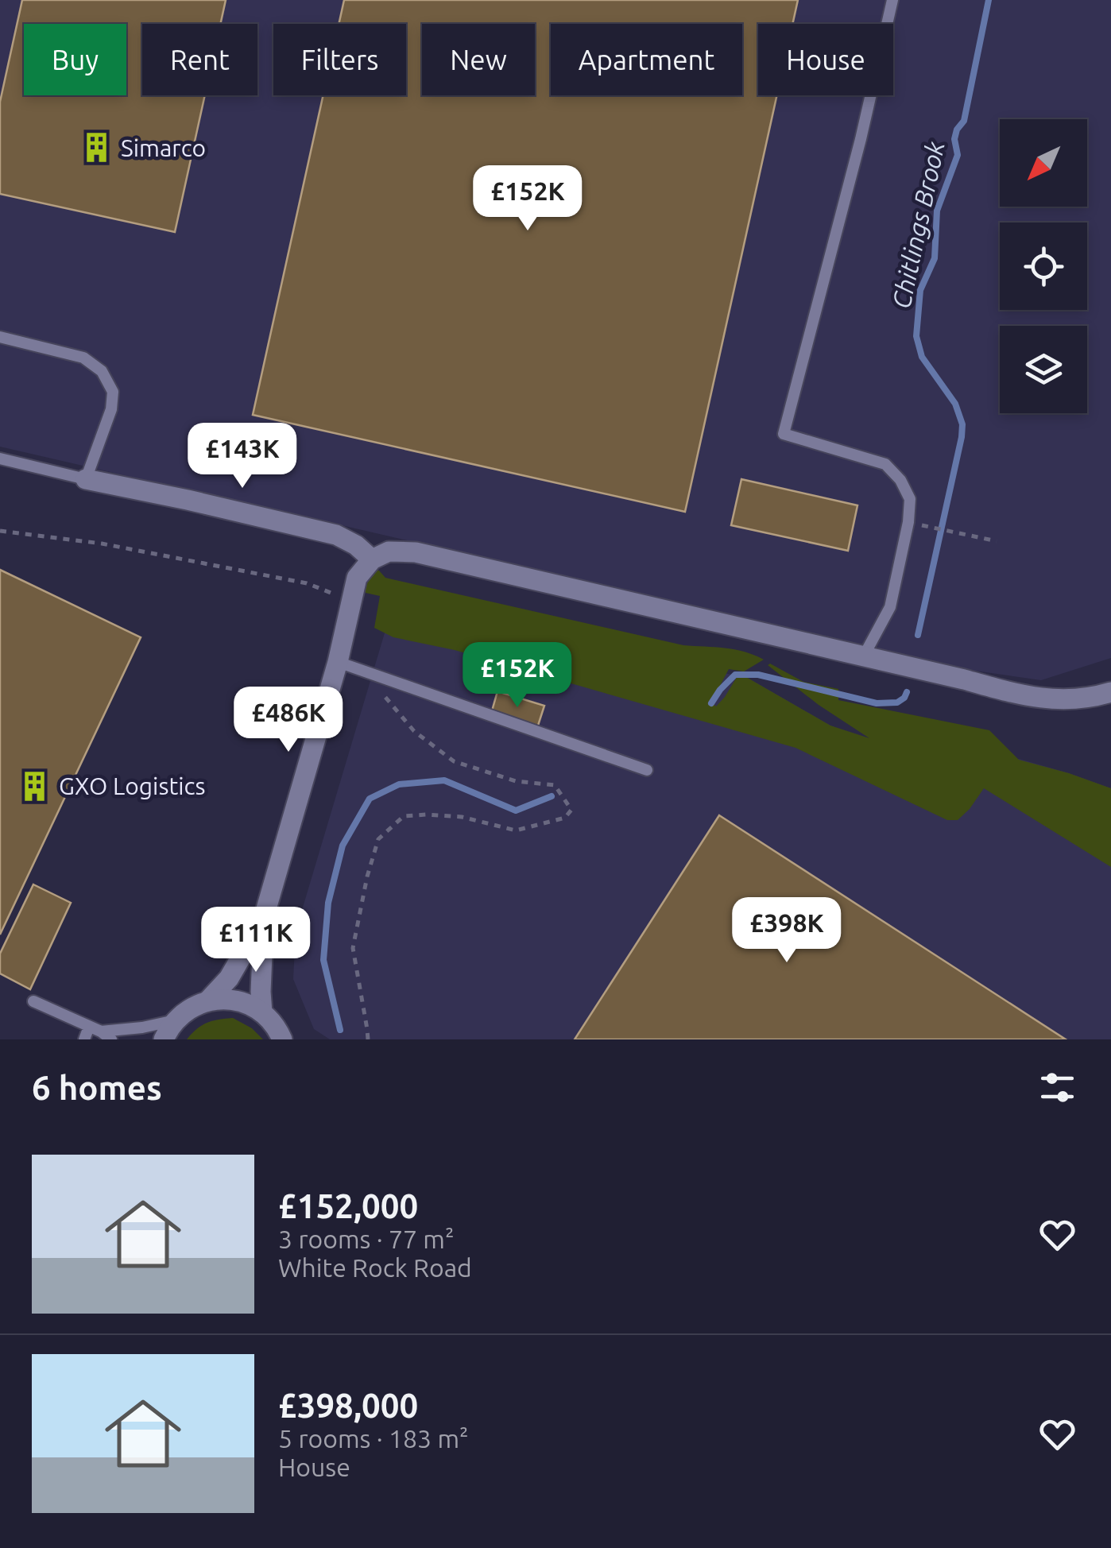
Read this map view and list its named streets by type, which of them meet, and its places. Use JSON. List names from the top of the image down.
{
  "water": ["Chitlings Brook"],
  "places": {
    "building": ["Simarco", "GXO Logistics"]
  },
  "north": "bottom left",
  "page": {
    "chip": [
      "Buy",
      "Rent",
      "Filters",
      "New",
      "Apartment",
      "House"
    ],
    "price": [
      "£152K",
      "£143K",
      "£152K",
      "£486K",
      "£398K",
      "£111K"
    ],
    "heading": "6 homes",
    "list": [
      {
        "name": "£152,000",
        "note": "3 rooms · 77 m² · White Rock Road"
      },
      {
        "name": "£398,000",
        "note": "5 rooms · 183 m² · House"
      }
    ]
  }
}
